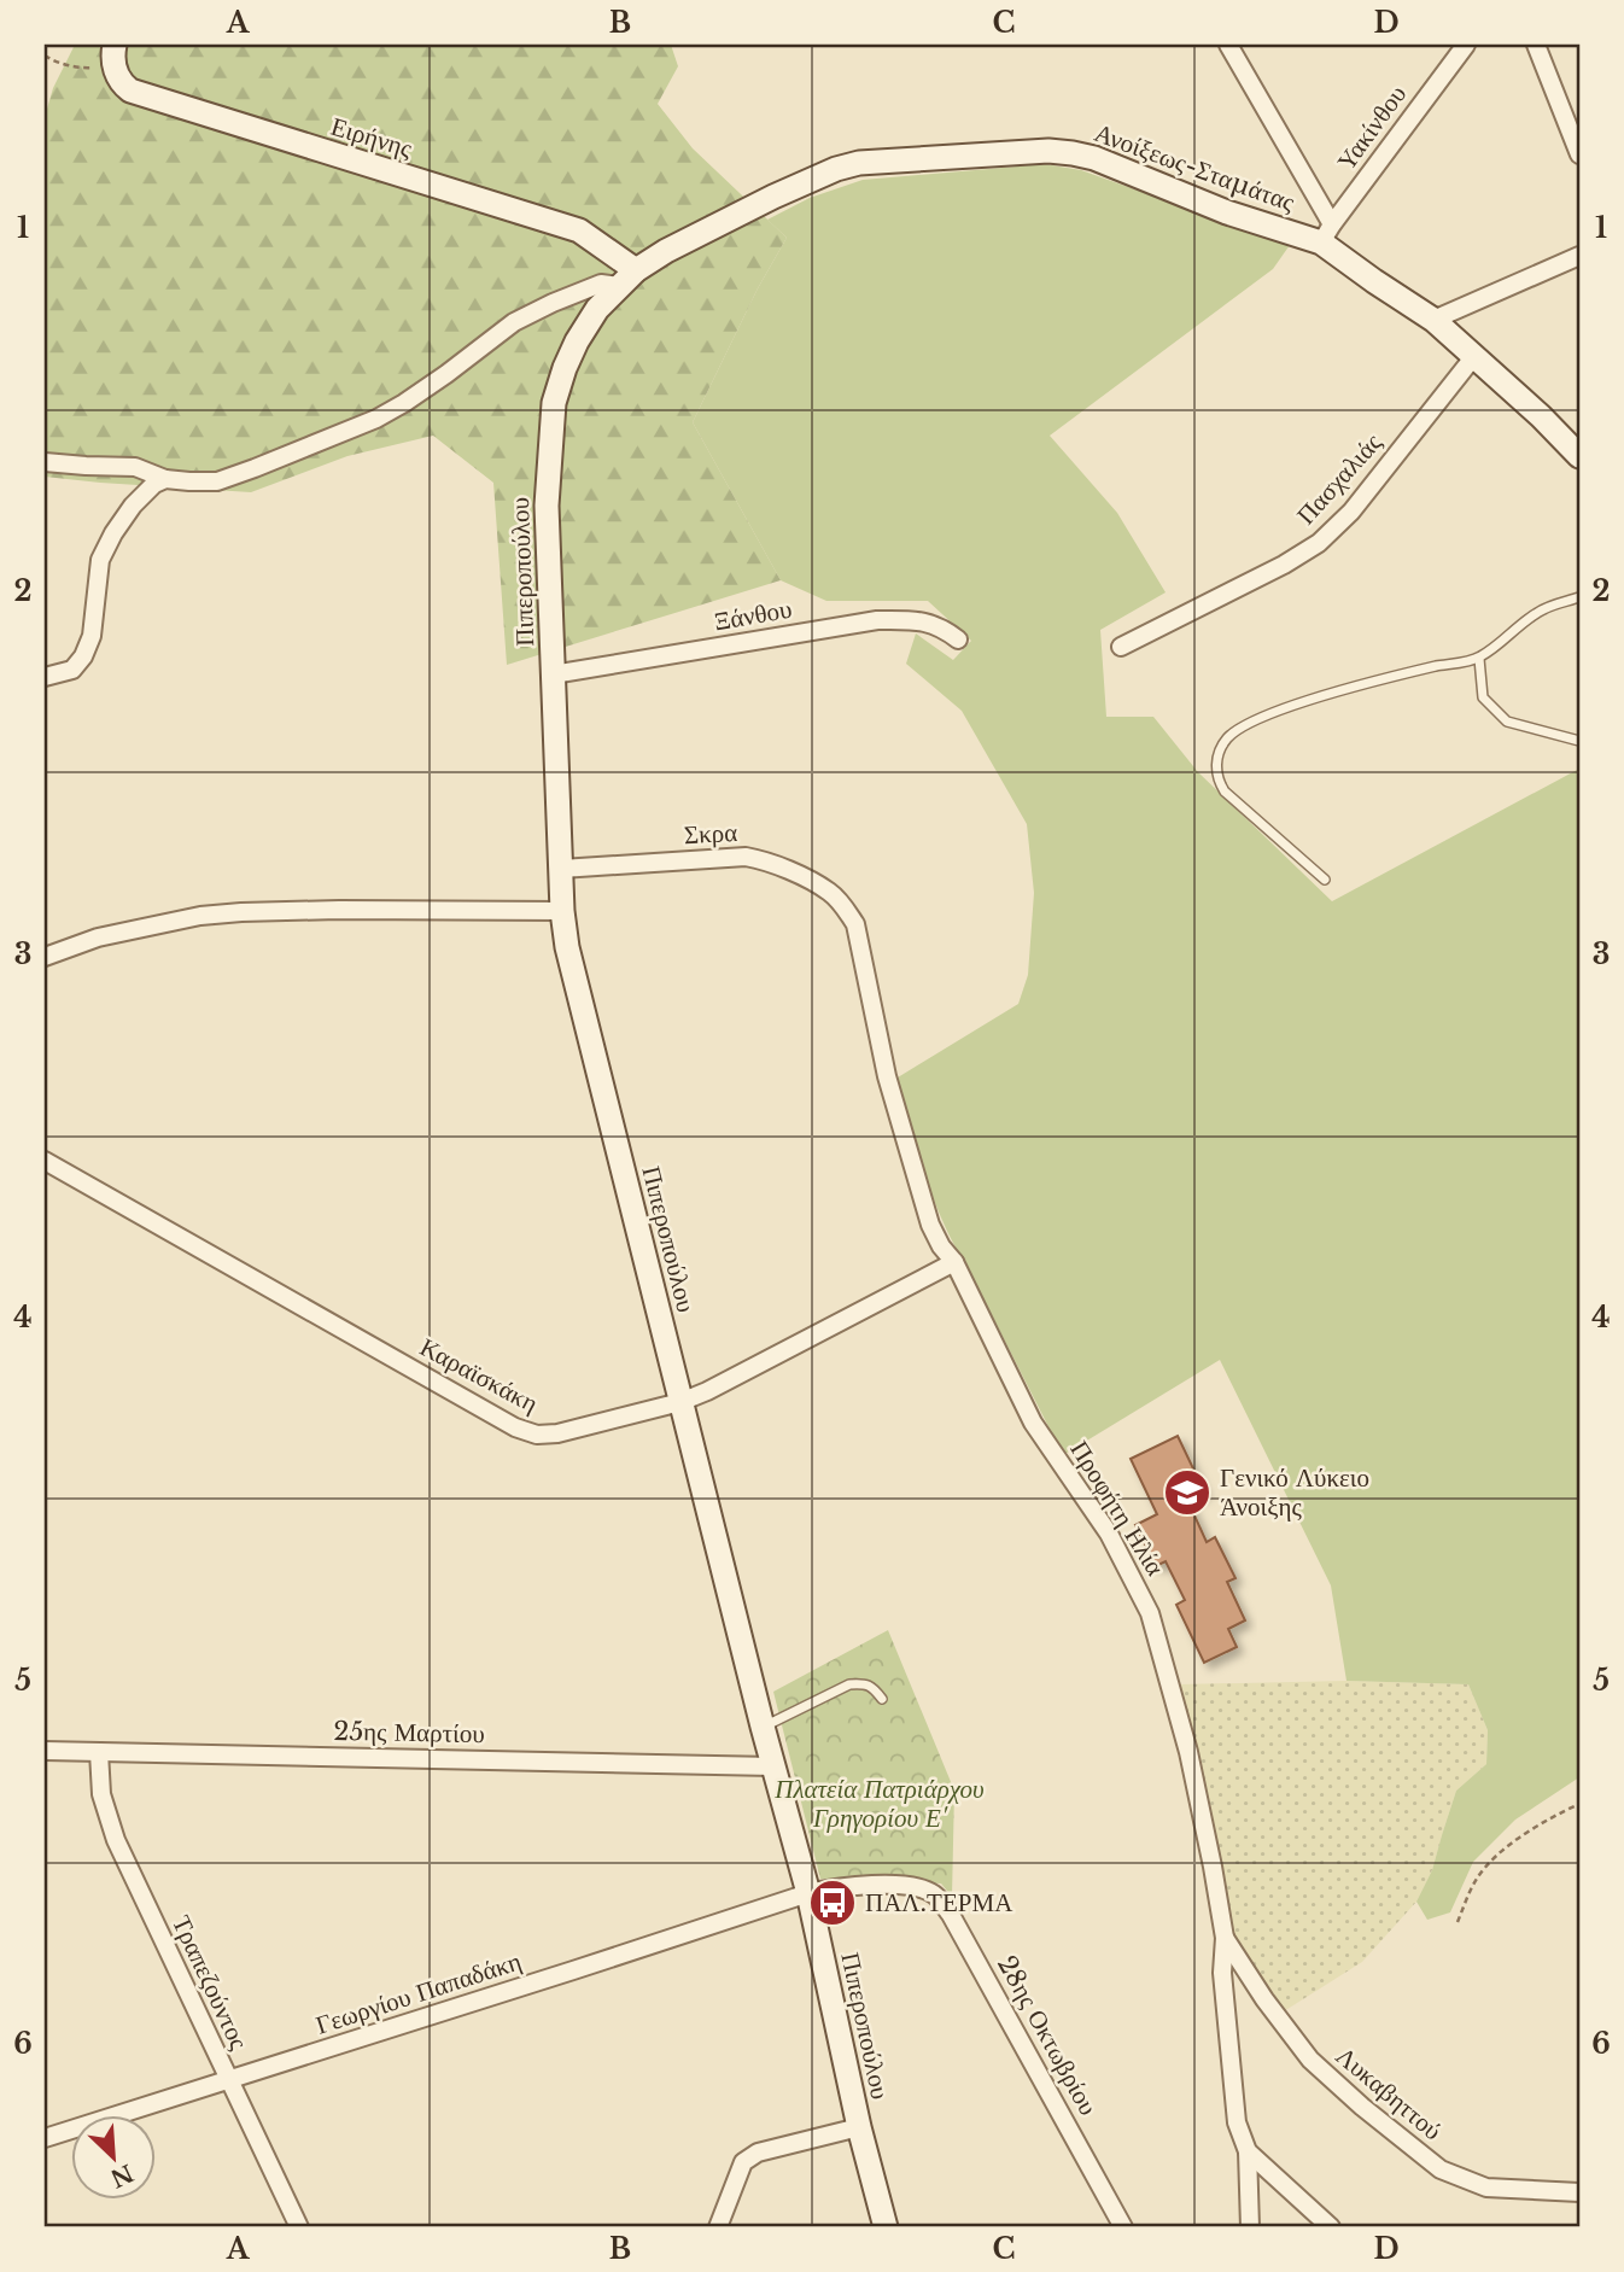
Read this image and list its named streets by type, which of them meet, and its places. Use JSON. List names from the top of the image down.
{
  "streets": {
    "street": [
      "Υακίνθου",
      "Ειρήνης",
      "Ανοίξεως-Σταμάτας",
      "Πασχαλιάς",
      "Πιπεροπούλου",
      "Ξάνθου",
      "Σκρα",
      "Καραϊσκάκη",
      "Προφήτη Ηλία",
      "25ης Μαρτίου",
      "Τραπεζούντος",
      "Γεωργίου Παπαδάκη",
      "28ης Οκτωβρίου",
      "Λυκαβηττού"
    ]
  },
  "crossings": [
    ["Υακίνθου", "Ανοίξεως-Σταμάτας"],
    ["Ειρήνης", "Ανοίξεως-Σταμάτας"],
    ["Ειρήνης", "Πιπεροπούλου"],
    ["Ανοίξεως-Σταμάτας", "Πασχαλιάς"],
    ["Ανοίξεως-Σταμάτας", "Πιπεροπούλου"],
    ["Πιπεροπούλου", "Ξάνθου"],
    ["Πιπεροπούλου", "Σκρα"],
    ["Πιπεροπούλου", "Καραϊσκάκη"],
    ["Πιπεροπούλου", "25ης Μαρτίου"],
    ["Πιπεροπούλου", "Γεωργίου Παπαδάκη"],
    ["Πιπεροπούλου", "28ης Οκτωβρίου"],
    ["Σκρα", "Προφήτη Ηλία"],
    ["Καραϊσκάκη", "Προφήτη Ηλία"],
    ["Προφήτη Ηλία", "Λυκαβηττού"],
    ["25ης Μαρτίου", "Τραπεζούντος"],
    ["Τραπεζούντος", "Γεωργίου Παπαδάκη"],
    ["Γεωργίου Παπαδάκη", "28ης Οκτωβρίου"]
  ],
  "parks": ["Πλατεία Πατριάρχου Γρηγορίου Ε'"],
  "places": {
    "school or university": ["Γενικό Λύκειο Άνοιξης"],
    "bus stop": ["ΠΑΛ.ΤΕΡΜΑ"]
  },
  "north": "bottom right",
  "grid": {
    "columns": [
      "A",
      "B",
      "C",
      "D"
    ],
    "rows": [
      "1",
      "2",
      "3",
      "4",
      "5",
      "6"
    ]
  }
}
